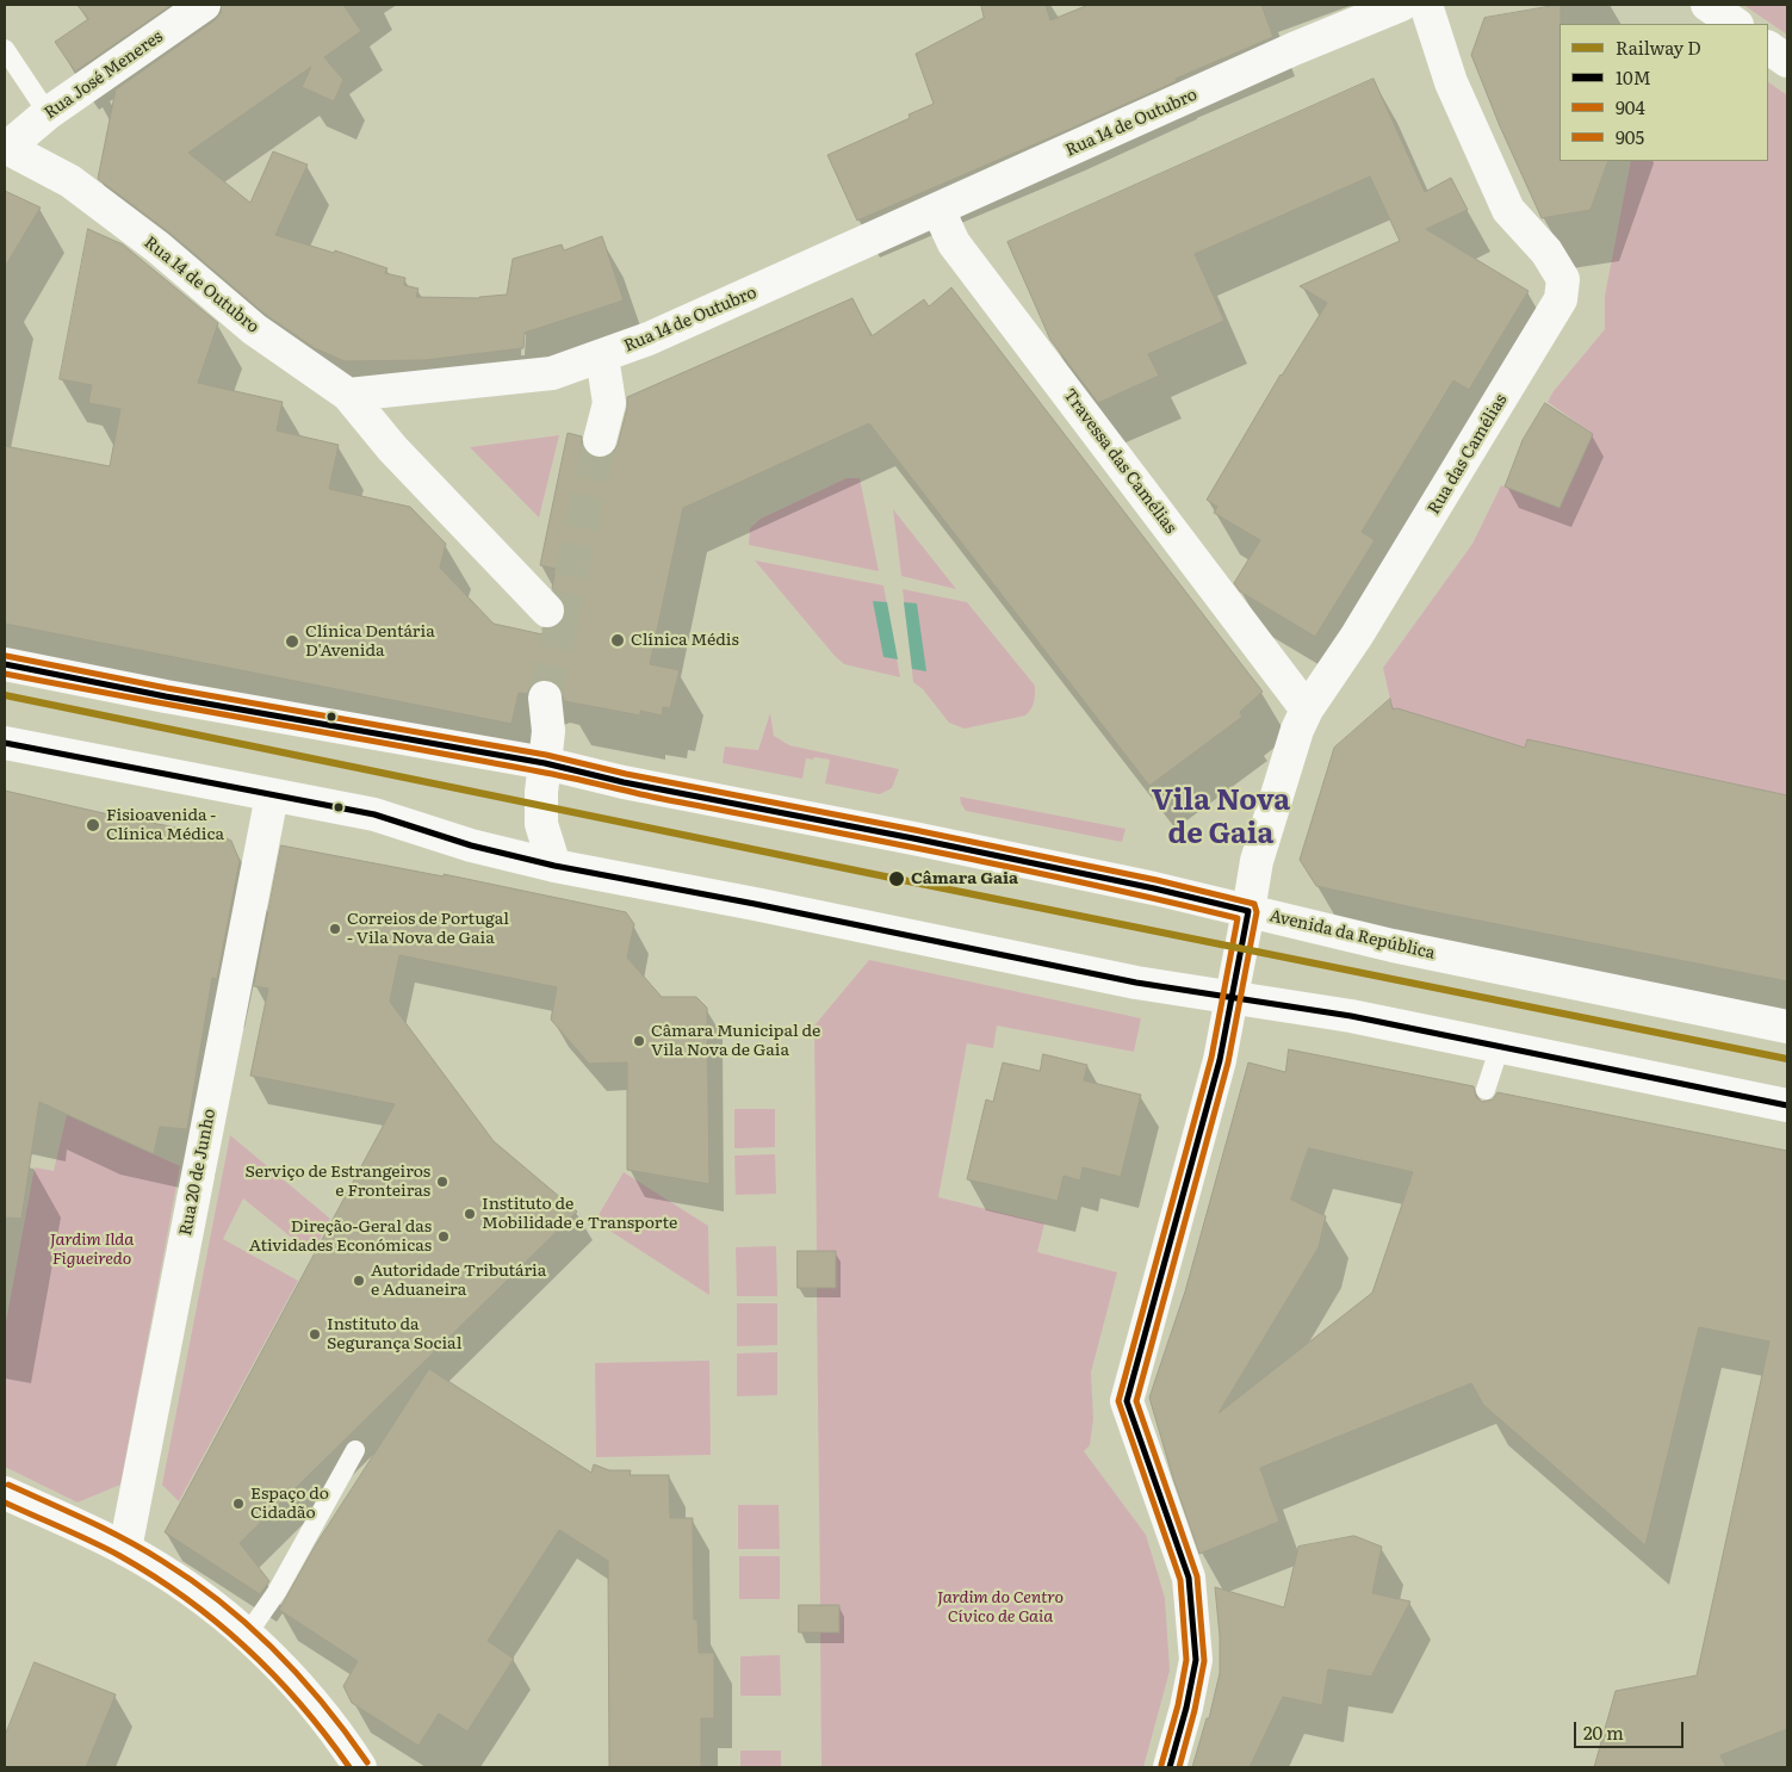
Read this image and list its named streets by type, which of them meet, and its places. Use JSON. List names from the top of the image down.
{
  "streets": {
    "street": [
      "Rua José Meneres",
      "Rua 14 de Outubro",
      "Rua das Camélias",
      "Travessa das Camélias",
      "Avenida da República",
      "Rua 20 de Junho"
    ]
  },
  "crossings": [
    ["Rua José Meneres", "Rua 14 de Outubro"],
    ["Rua 14 de Outubro", "Travessa das Camélias"],
    ["Rua das Camélias", "Travessa das Camélias"],
    ["Rua das Camélias", "Avenida da República"]
  ],
  "districts": ["Vila Nova de Gaia"],
  "parks": ["Jardim Ilda Figueiredo", "Jardim do Centro Cívico de Gaia"],
  "places": [
    "Clínica Médis",
    "Clínica Dentária D'Avenida",
    "Fisioavenida - Clínica Médica",
    "Câmara Gaia",
    "Correios de Portugal - Vila Nova de Gaia",
    "Câmara Municipal de Vila Nova de Gaia",
    "Serviço de Estrangeiros e Fronteiras",
    "Instituto de Mobilidade e Transporte",
    "Direção-Geral das Atividades Económicas",
    "Autoridade Tributária e Aduaneira",
    "Instituto da Segurança Social",
    "Espaço do Cidadão"
  ],
  "lines": [
    "transit line 905",
    "transit line 10M",
    "transit line 904",
    "rail line D"
  ],
  "legend": [
    "Railway D",
    "10M",
    "904",
    "905"
  ],
  "scale_bar": "20 m"
}
